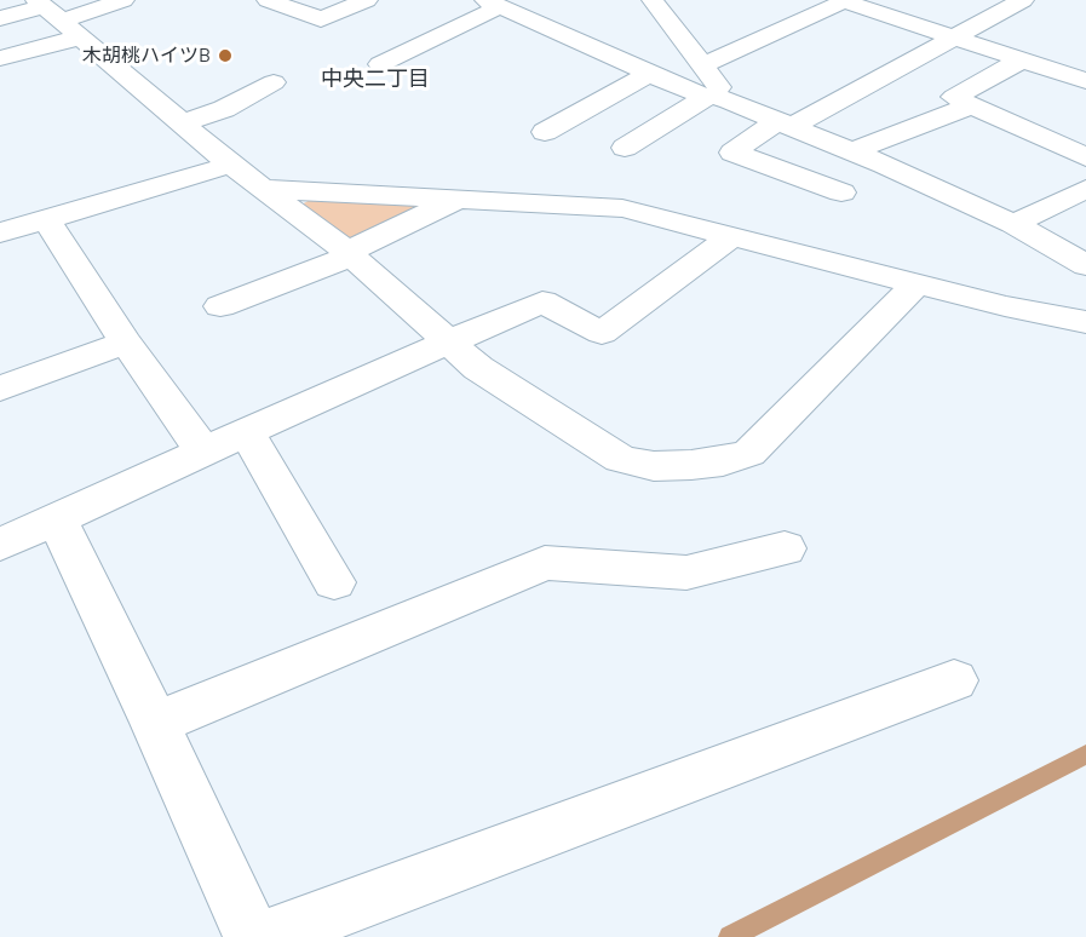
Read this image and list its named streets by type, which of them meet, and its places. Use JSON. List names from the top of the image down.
{
  "districts": ["中央二丁目"],
  "places": ["木胡桃ハイツB"]
}
